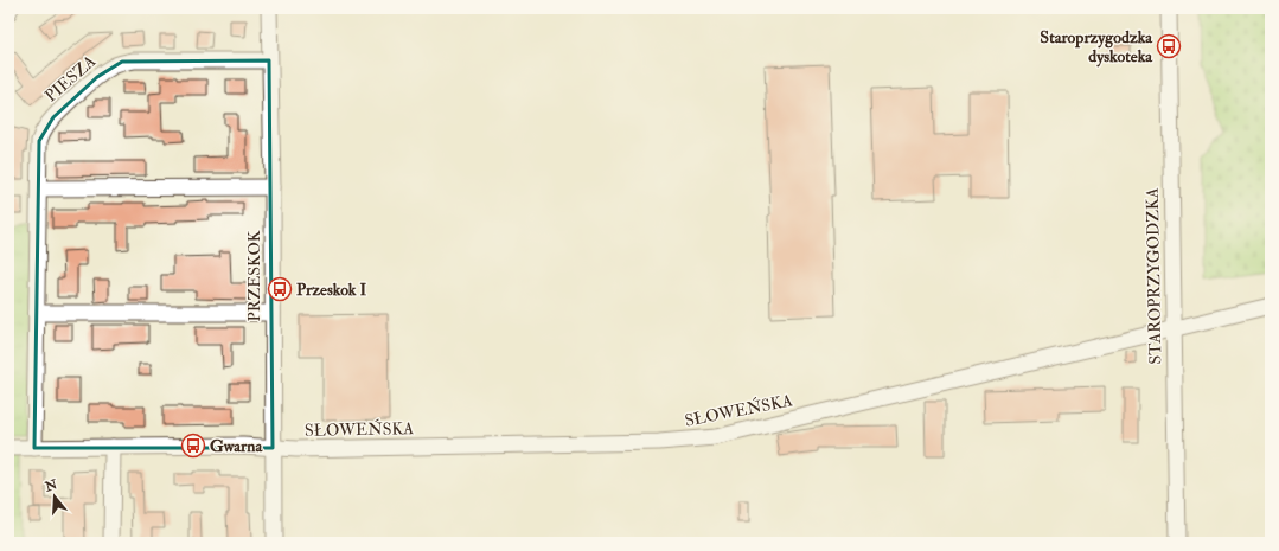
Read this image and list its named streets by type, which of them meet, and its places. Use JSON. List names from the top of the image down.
{
  "streets": {
    "street": [
      "PIESZA",
      "PRZESKOK",
      "STAROPRZYGODZKA",
      "SŁOWEŃSKA"
    ]
  },
  "crossings": [
    ["PIESZA", "PRZESKOK"],
    ["PRZESKOK", "SŁOWEŃSKA"],
    ["STAROPRZYGODZKA", "SŁOWEŃSKA"]
  ],
  "places": {
    "bus stop": ["Staroprzygodzka dyskoteka", "Przeskok I", "Gwarna"]
  },
  "north": "top"
}
